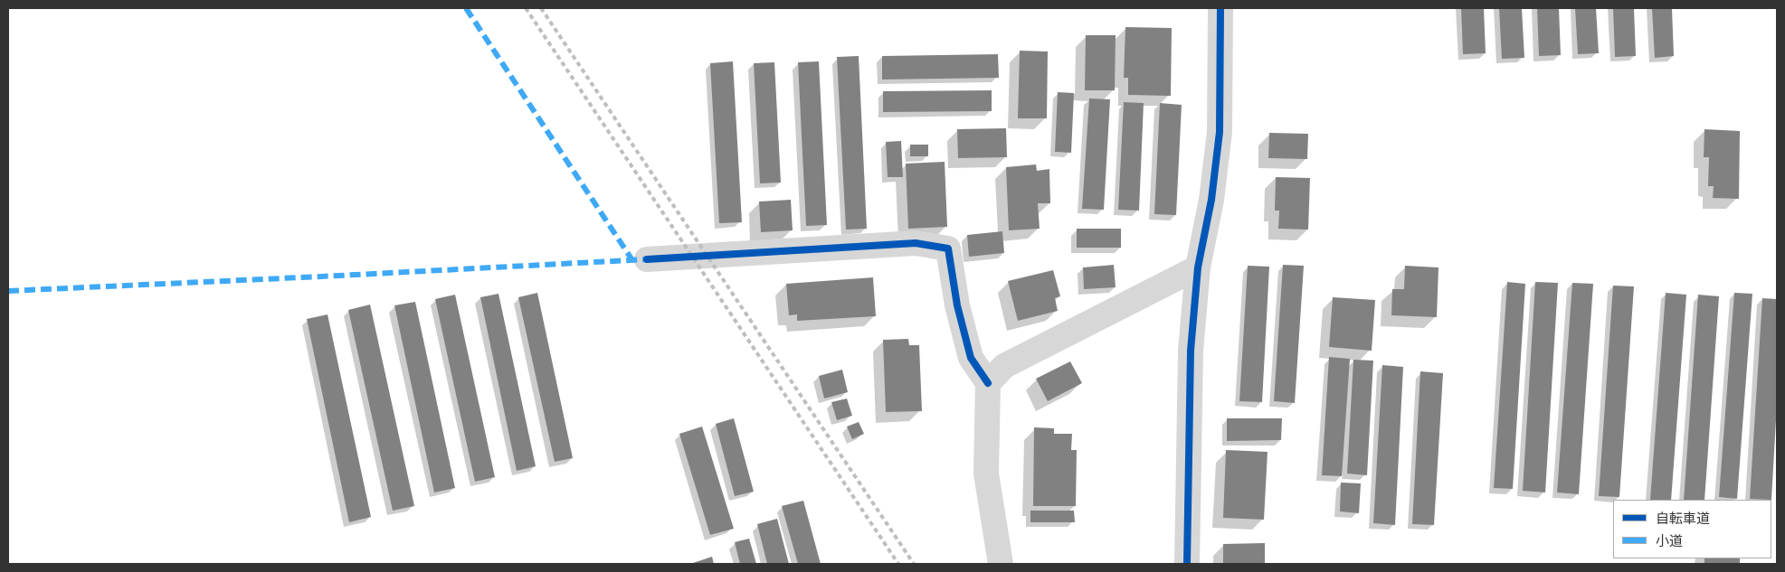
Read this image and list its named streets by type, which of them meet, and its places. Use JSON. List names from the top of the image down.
{
  "legend": ["自転車道", "小道"]
}
